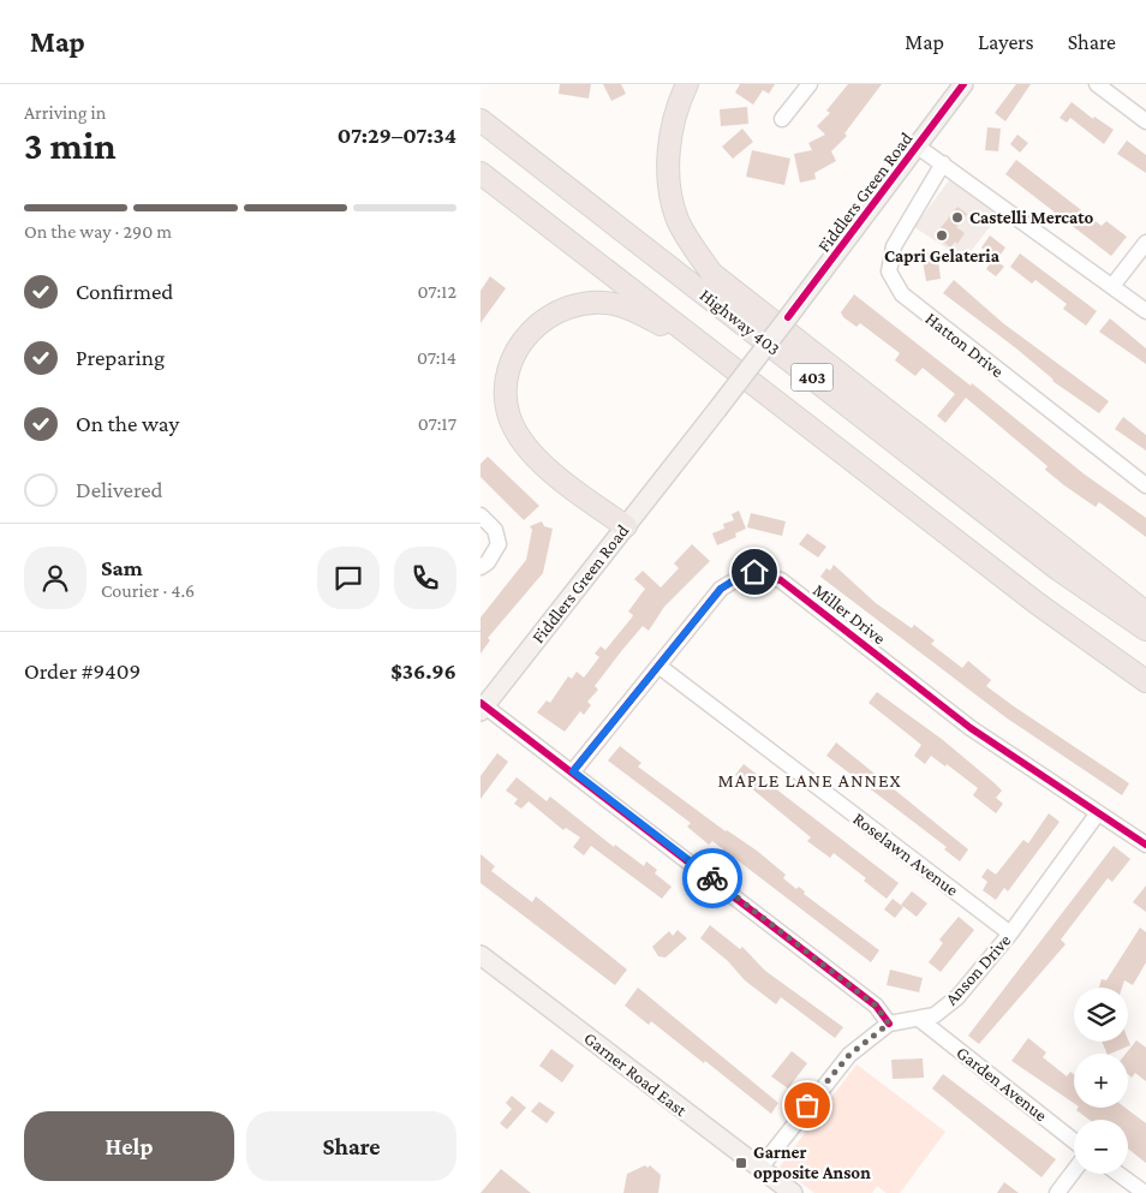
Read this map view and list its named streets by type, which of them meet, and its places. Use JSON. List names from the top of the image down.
{
  "streets": {
    "highway": ["Highway 403", "403"],
    "main road": ["Fiddlers Green Road", "Garner Road East"],
    "street": [
      "Hatton Drive",
      "Miller Drive",
      "Roselawn Avenue",
      "Anson Drive",
      "Garden Avenue"
    ]
  },
  "crossings": [
    ["Miller Drive", "Roselawn Avenue"],
    ["Miller Drive", "Anson Drive"],
    ["Roselawn Avenue", "Anson Drive"],
    ["Anson Drive", "Garner Road East"],
    ["Anson Drive", "Garden Avenue"]
  ],
  "districts": ["MAPLE LANE ANNEX"],
  "places": {
    "other": ["Castelli Mercato", "Capri Gelateria"],
    "transit": ["Garner opposite Anson"]
  },
  "page": {
    "header": "Map",
    "nav": ["Map", "Layers", "Share"],
    "heading": ["3 min", "Arriving in", "07:29–07:34"],
    "panel": [
      "Sam",
      "Courier · 4.6",
      "Order #9409",
      "$36.96"
    ],
    "bar": "On the way · 290 m",
    "list": [
      ["Confirmed", "07:12"],
      ["Preparing", "07:14"],
      ["On the way", "07:17"],
      "Delivered"
    ],
    "map_buttons": ["+", "−"],
    "buttons": ["Help", "Share"]
  }
}
